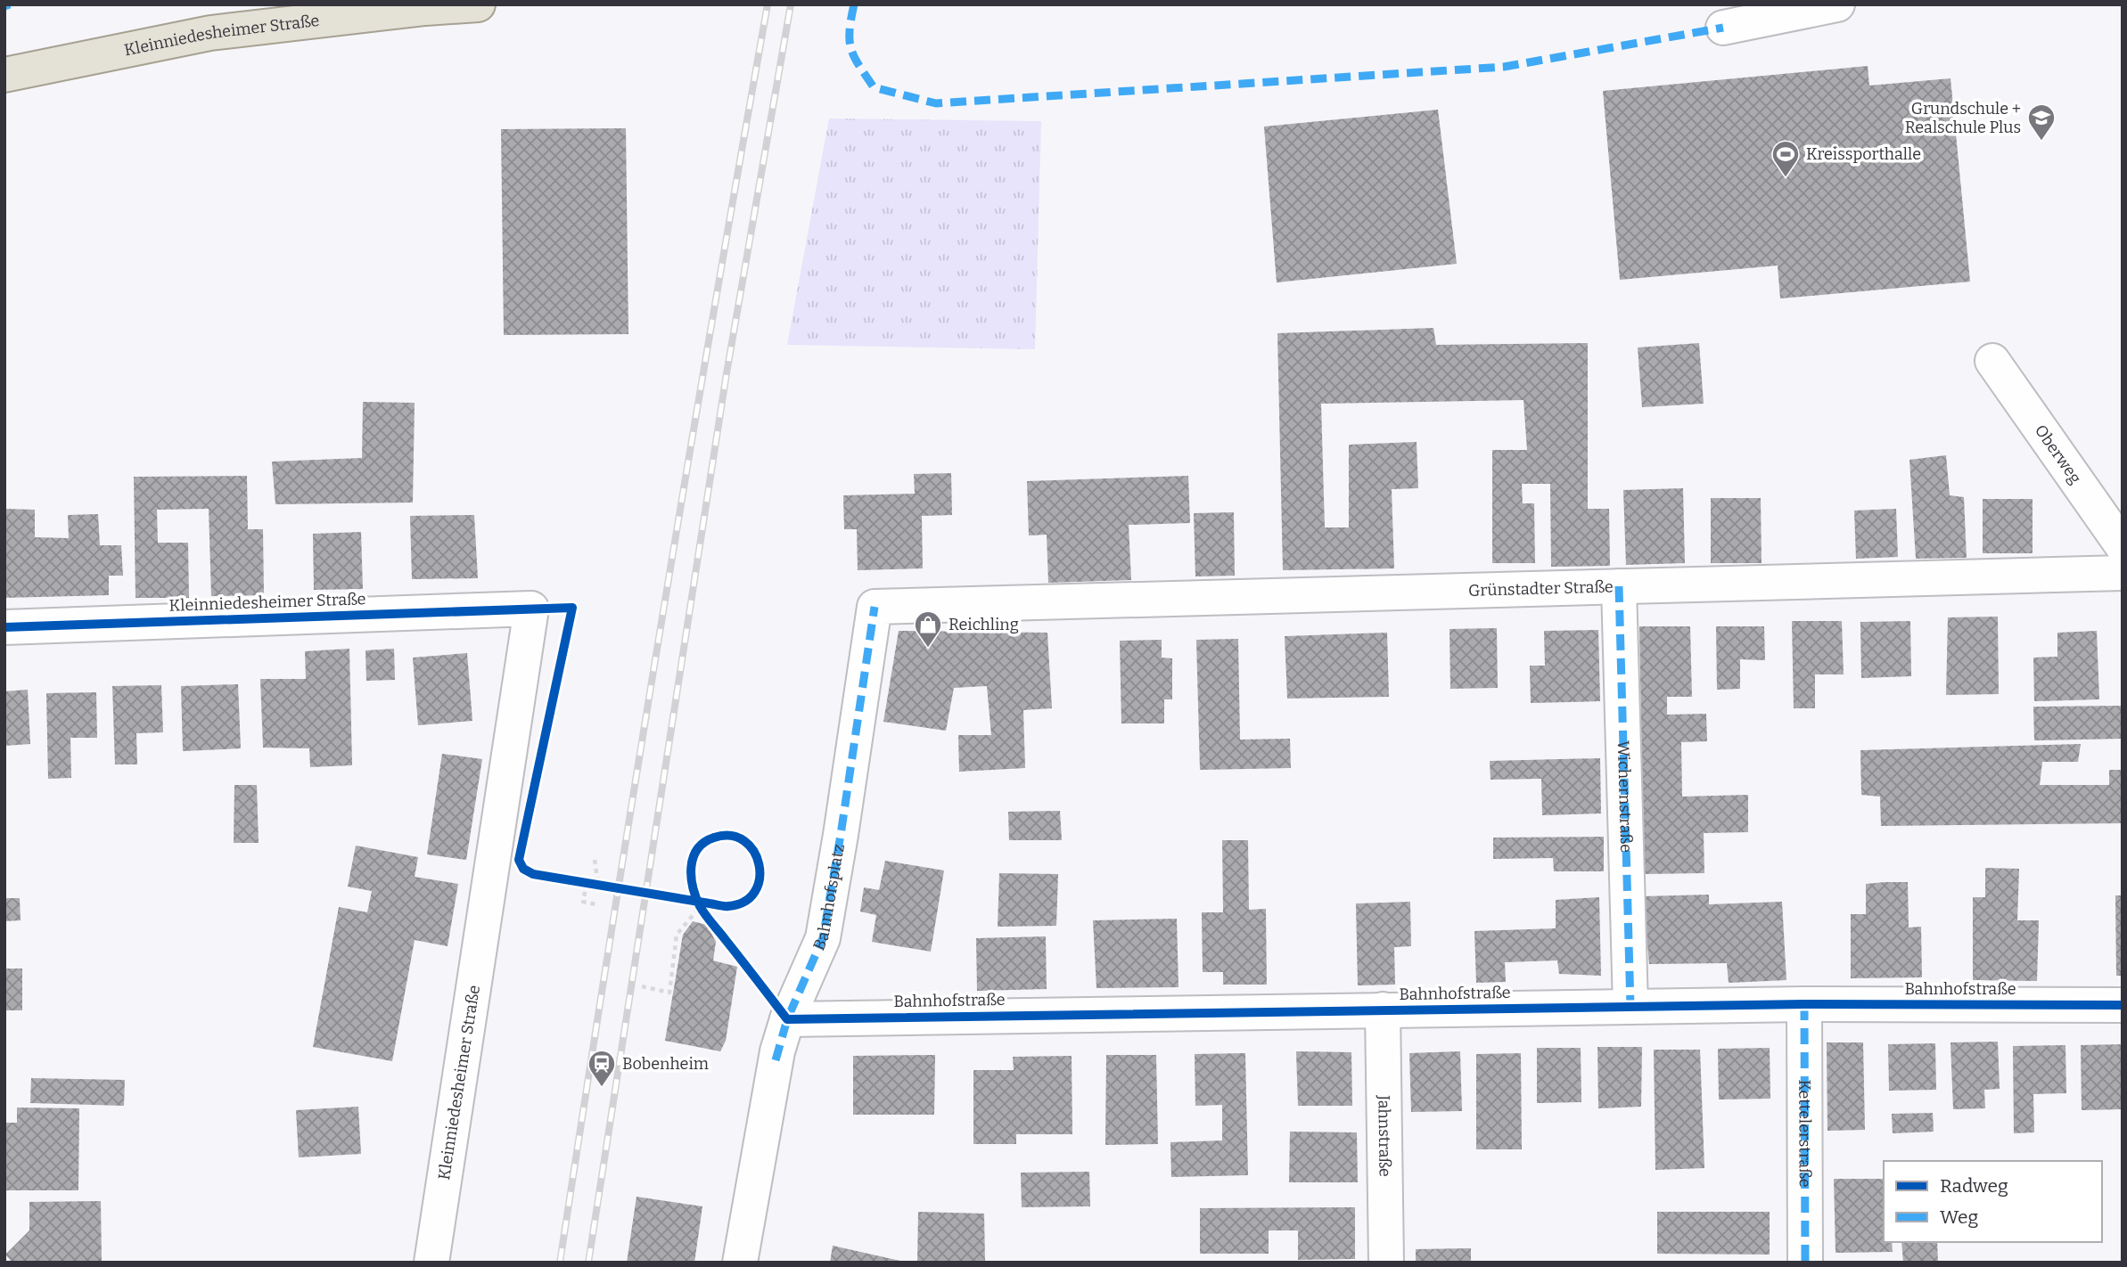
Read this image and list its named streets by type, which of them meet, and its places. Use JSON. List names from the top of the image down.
{
  "streets": {
    "main road": ["Kleinniedesheimer Straße"],
    "street": [
      "Oberweg",
      "Grünstadter Straße",
      "Wichernstraße",
      "Bahnhofsplatz",
      "Bahnhofstraße",
      "Kettelerstraße",
      "Jahnstraße"
    ]
  },
  "crossings": [
    ["Grünstadter Straße", "Wichernstraße"],
    ["Grünstadter Straße", "Bahnhofsplatz"],
    ["Wichernstraße", "Bahnhofstraße"],
    ["Bahnhofsplatz", "Bahnhofstraße"],
    ["Bahnhofstraße", "Kettelerstraße"],
    ["Bahnhofstraße", "Jahnstraße"]
  ],
  "places": {
    "school or university": ["Grundschule + Realschule Plus"],
    "sports": ["Kreissporthalle"],
    "shop": ["Reichling"],
    "station": ["Bobenheim"]
  },
  "legend": ["Radweg", "Weg"]
}
